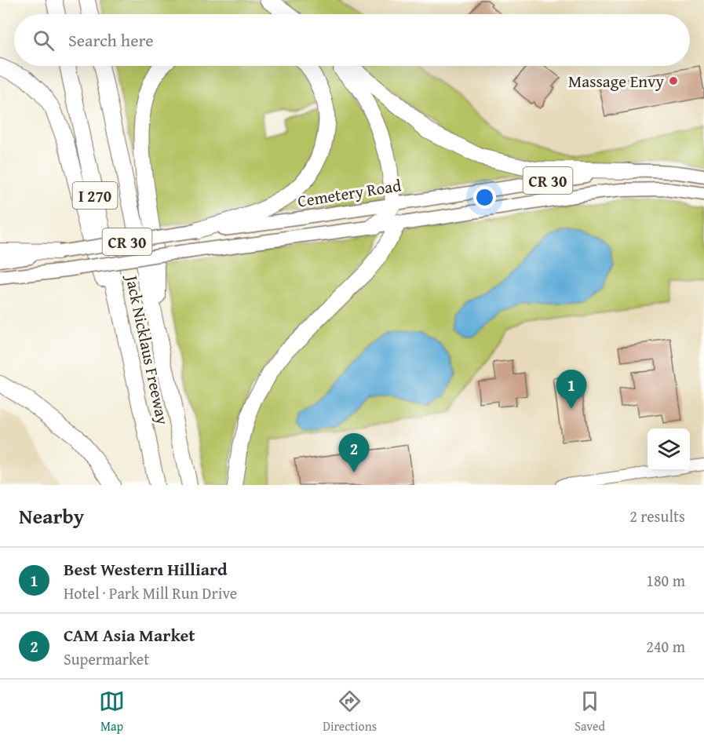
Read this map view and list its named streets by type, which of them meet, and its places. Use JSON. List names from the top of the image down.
{
  "streets": {
    "highway": ["I 270", "Jack Nicklaus Freeway"],
    "main road": ["CR 30", "Cemetery Road"]
  },
  "places": ["Massage Envy"],
  "page": {
    "search": "Search here",
    "pins": ["1", "2"],
    "heading": ["Nearby", "2 results"],
    "list": [
      {
        "mark": "1",
        "name": "Best Western Hilliard",
        "note": "Hotel · Park Mill Run Drive",
        "value": "180 m"
      },
      {
        "mark": "2",
        "name": "CAM Asia Market",
        "note": "Supermarket",
        "value": "240 m"
      }
    ],
    "nav": ["Map", "Directions", "Saved"]
  }
}
